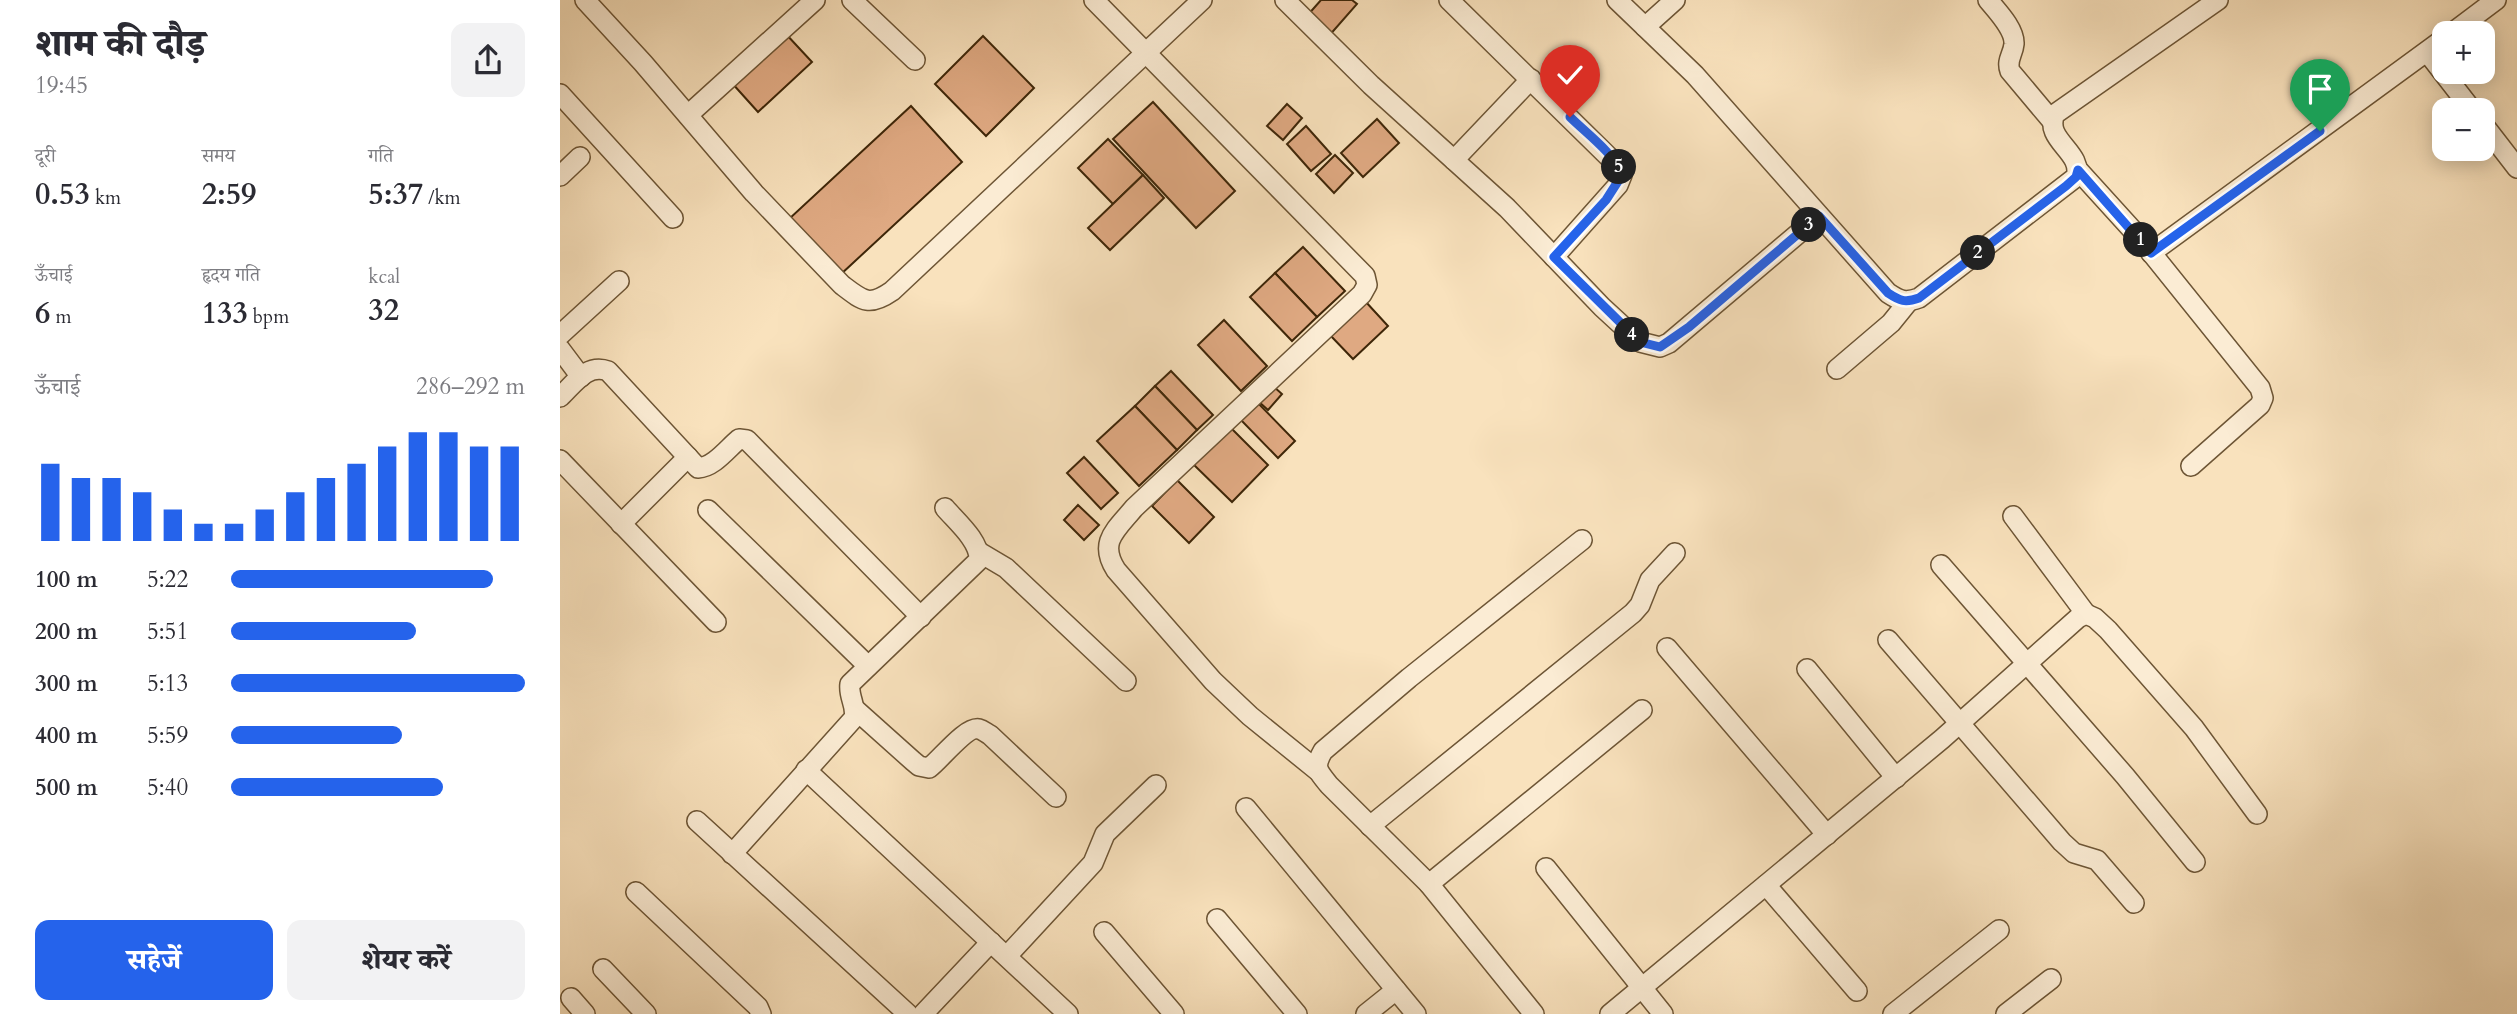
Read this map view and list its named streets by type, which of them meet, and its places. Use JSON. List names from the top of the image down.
{
  "page": {
    "heading": ["शाम की दौड़", "19:45"],
    "map_buttons": ["+", "−"],
    "stats": [
      ["दूरी", "0.53 km"],
      ["समय", "2:59"],
      ["गति", "5:37 /km"],
      ["ऊँचाई", "6 m"],
      ["हृदय गति", "133 bpm"],
      ["kcal", "32"]
    ],
    "pins": [
      "5",
      "3",
      "1",
      "2",
      "4"
    ],
    "chart": ["ऊँचाई", "286–292 m"],
    "list": [
      {
        "name": "100 m",
        "note": "5:22"
      },
      {
        "name": "200 m",
        "note": "5:51"
      },
      {
        "name": "300 m",
        "note": "5:13"
      },
      {
        "name": "400 m",
        "note": "5:59"
      },
      {
        "name": "500 m",
        "note": "5:40"
      }
    ],
    "buttons": ["सहेजें", "शेयर करें"]
  }
}
